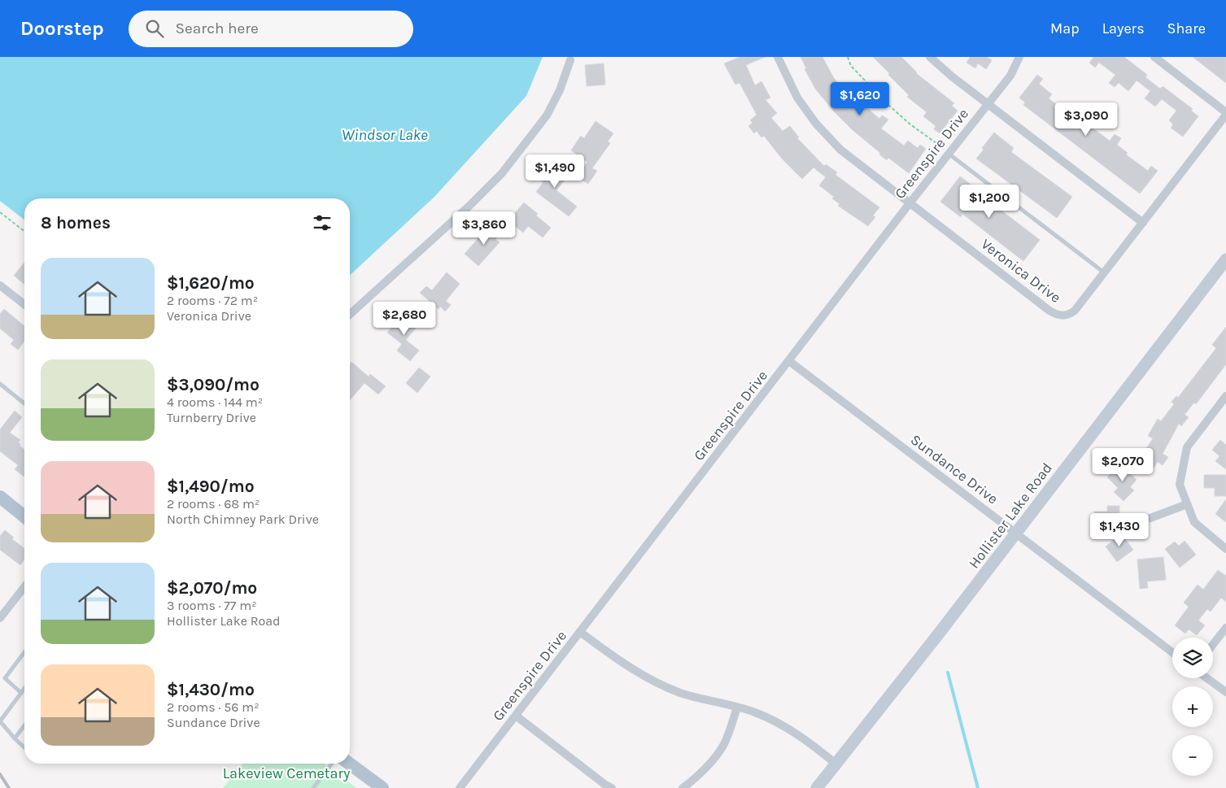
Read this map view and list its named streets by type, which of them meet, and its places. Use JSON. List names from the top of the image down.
{
  "streets": {
    "street": [
      "Greenspire Drive",
      "Veronica Drive",
      "Sundance Drive",
      "Hollister Lake Road"
    ]
  },
  "crossings": [
    ["Greenspire Drive", "Veronica Drive"],
    ["Greenspire Drive", "Sundance Drive"],
    ["Sundance Drive", "Hollister Lake Road"]
  ],
  "water": ["Windsor Lake"],
  "parks": ["Lakeview Cemetary"],
  "page": {
    "header": "Doorstep",
    "search": "Search here",
    "nav": ["Map", "Layers", "Share"],
    "price": [
      "$1,620",
      "$3,090",
      "$1,490",
      "$1,200",
      "$3,860",
      "$2,680",
      "$2,070",
      "$1,430"
    ],
    "heading": "8 homes",
    "list": [
      {
        "name": "$1,620/mo",
        "note": "2 rooms · 72 m² · Veronica Drive"
      },
      {
        "name": "$3,090/mo",
        "note": "4 rooms · 144 m² · Turnberry Drive"
      },
      {
        "name": "$1,490/mo",
        "note": "2 rooms · 68 m² · North Chimney Park Drive"
      },
      {
        "name": "$2,070/mo",
        "note": "3 rooms · 77 m² · Hollister Lake Road"
      },
      {
        "name": "$1,430/mo",
        "note": "2 rooms · 56 m² · Sundance Drive"
      }
    ],
    "map_buttons": ["+", "−"]
  }
}
